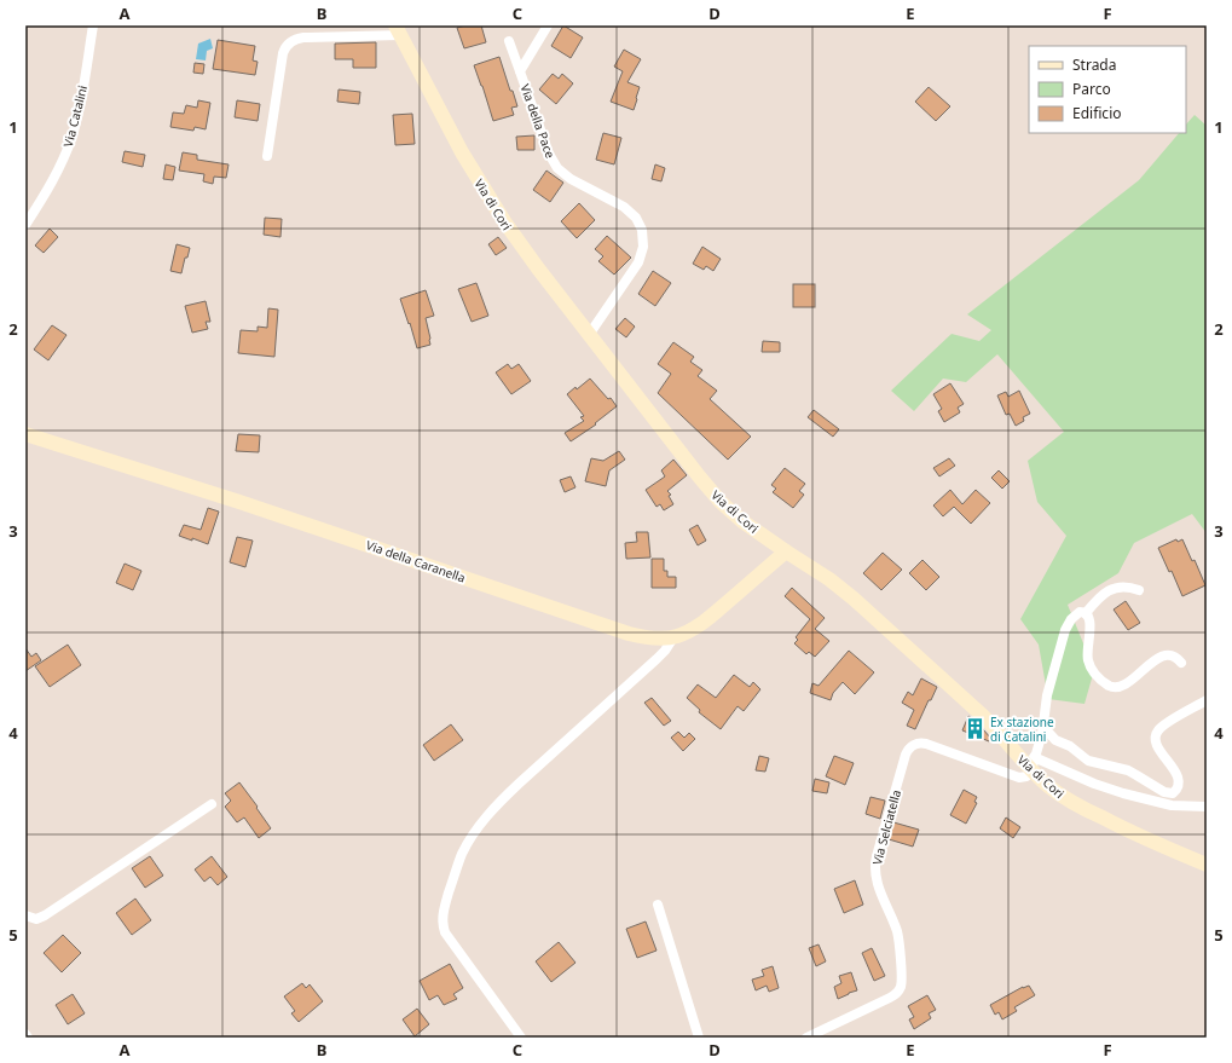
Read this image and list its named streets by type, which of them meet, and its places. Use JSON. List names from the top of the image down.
{
  "streets": {
    "main road": ["Via di Cori", "Via della Caranella"],
    "street": ["Via Catalini", "Via della Pace", "Via Selciatella"]
  },
  "crossings": [
    ["Via della Pace", "Via di Cori"],
    ["Via di Cori", "Via della Caranella"],
    ["Via di Cori", "Via Selciatella"]
  ],
  "places": {
    "building": ["Ex stazione di Catalini"]
  },
  "legend": ["Strada", "Parco", "Edificio"],
  "grid": {
    "columns": [
      "A",
      "B",
      "C",
      "D",
      "E",
      "F"
    ],
    "rows": [
      "1",
      "2",
      "3",
      "4",
      "5"
    ]
  }
}
